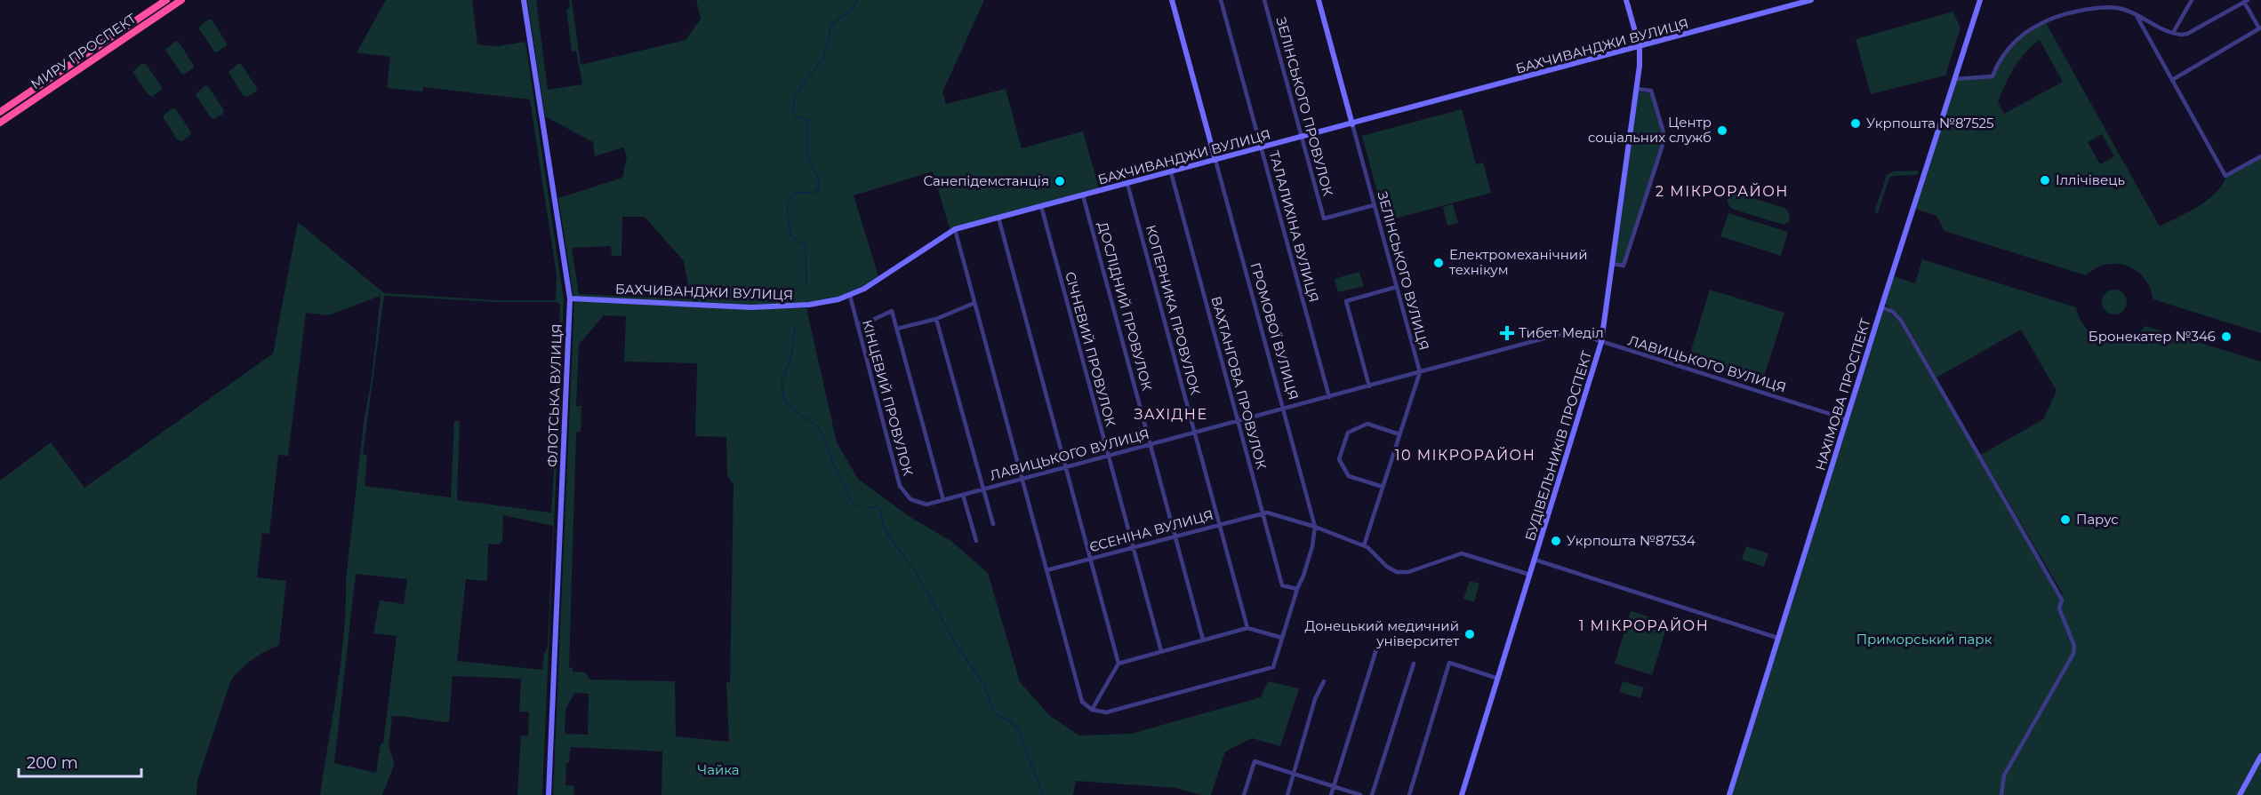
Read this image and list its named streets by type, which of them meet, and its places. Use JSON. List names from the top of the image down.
{
  "streets": {
    "highway": ["МИРУ ПРОСПЕКТ"],
    "street": [
      "БАХЧИВАНДЖИ ВУЛИЦЯ",
      "ЗЕЛІНСЬКОГО ПРОВУЛОК",
      "ТАЛАЛИХІНА ВУЛИЦЯ",
      "ЗЕЛІНСЬКОГО ВУЛИЦЯ",
      "ДОСЛІДНИЙ ПРОВУЛОК",
      "КОПЕРНИКА ПРОВУЛОК",
      "ГРОМОВОЇ ВУЛИЦЯ",
      "СІЧНЕВИЙ ПРОВУЛОК",
      "ЛАВИЦЬКОГО ВУЛИЦЯ",
      "ВАХТАНГОВА ПРОВУЛОК",
      "НАХІМОВА ПРОСПЕКТ",
      "ФЛОТСЬКА ВУЛИЦЯ",
      "КІНЦЕВИЙ ПРОВУЛОК",
      "БУДІВЕЛЬНИКІВ ПРОСПЕКТ",
      "ЄСЕНІНА ВУЛИЦЯ"
    ]
  },
  "crossings": [
    ["БАХЧИВАНДЖИ ВУЛИЦЯ", "ЗЕЛІНСЬКОГО ПРОВУЛОК"],
    ["БАХЧИВАНДЖИ ВУЛИЦЯ", "ТАЛАЛИХІНА ВУЛИЦЯ"],
    ["БАХЧИВАНДЖИ ВУЛИЦЯ", "ЗЕЛІНСЬКОГО ВУЛИЦЯ"],
    ["БАХЧИВАНДЖИ ВУЛИЦЯ", "ДОСЛІДНИЙ ПРОВУЛОК"],
    ["БАХЧИВАНДЖИ ВУЛИЦЯ", "КОПЕРНИКА ПРОВУЛОК"],
    ["БАХЧИВАНДЖИ ВУЛИЦЯ", "ГРОМОВОЇ ВУЛИЦЯ"],
    ["БАХЧИВАНДЖИ ВУЛИЦЯ", "СІЧНЕВИЙ ПРОВУЛОК"],
    ["БАХЧИВАНДЖИ ВУЛИЦЯ", "ВАХТАНГОВА ПРОВУЛОК"],
    ["БАХЧИВАНДЖИ ВУЛИЦЯ", "ФЛОТСЬКА ВУЛИЦЯ"],
    ["БАХЧИВАНДЖИ ВУЛИЦЯ", "КІНЦЕВИЙ ПРОВУЛОК"],
    ["БАХЧИВАНДЖИ ВУЛИЦЯ", "БУДІВЕЛЬНИКІВ ПРОСПЕКТ"],
    ["ЗЕЛІНСЬКОГО ПРОВУЛОК", "ЗЕЛІНСЬКОГО ВУЛИЦЯ"],
    ["ТАЛАЛИХІНА ВУЛИЦЯ", "ЛАВИЦЬКОГО ВУЛИЦЯ"],
    ["ЗЕЛІНСЬКОГО ВУЛИЦЯ", "ЛАВИЦЬКОГО ВУЛИЦЯ"],
    ["ДОСЛІДНИЙ ПРОВУЛОК", "ЛАВИЦЬКОГО ВУЛИЦЯ"],
    ["ДОСЛІДНИЙ ПРОВУЛОК", "ЄСЕНІНА ВУЛИЦЯ"],
    ["КОПЕРНИКА ПРОВУЛОК", "ЛАВИЦЬКОГО ВУЛИЦЯ"],
    ["КОПЕРНИКА ПРОВУЛОК", "ЄСЕНІНА ВУЛИЦЯ"],
    ["ГРОМОВОЇ ВУЛИЦЯ", "ЛАВИЦЬКОГО ВУЛИЦЯ"],
    ["ГРОМОВОЇ ВУЛИЦЯ", "ВАХТАНГОВА ПРОВУЛОК"],
    ["СІЧНЕВИЙ ПРОВУЛОК", "ЛАВИЦЬКОГО ВУЛИЦЯ"],
    ["СІЧНЕВИЙ ПРОВУЛОК", "ЄСЕНІНА ВУЛИЦЯ"],
    ["ЛАВИЦЬКОГО ВУЛИЦЯ", "ВАХТАНГОВА ПРОВУЛОК"],
    ["ЛАВИЦЬКОГО ВУЛИЦЯ", "НАХІМОВА ПРОСПЕКТ"],
    ["ЛАВИЦЬКОГО ВУЛИЦЯ", "КІНЦЕВИЙ ПРОВУЛОК"],
    ["ЛАВИЦЬКОГО ВУЛИЦЯ", "БУДІВЕЛЬНИКІВ ПРОСПЕКТ"],
    ["ВАХТАНГОВА ПРОВУЛОК", "ЄСЕНІНА ВУЛИЦЯ"]
  ],
  "districts": [
    "2 МІКРОРАЙОН",
    "ЗАХІДНЕ",
    "10 МІКРОРАЙОН",
    "1 МІКРОРАЙОН"
  ],
  "parks": ["Приморський парк", "Чайка"],
  "places": {
    "other": [
      "Укрпошта №87525",
      "Центр соціальних служб",
      "Іллічівець",
      "Санепідемстанція",
      "Електромеханічний технікум",
      "Бронекатер №346",
      "Парус",
      "Укрпошта №87534",
      "Донецький медичний університет"
    ],
    "health": ["Тибет Меділ"]
  },
  "scale_bar": "200 m"
}
